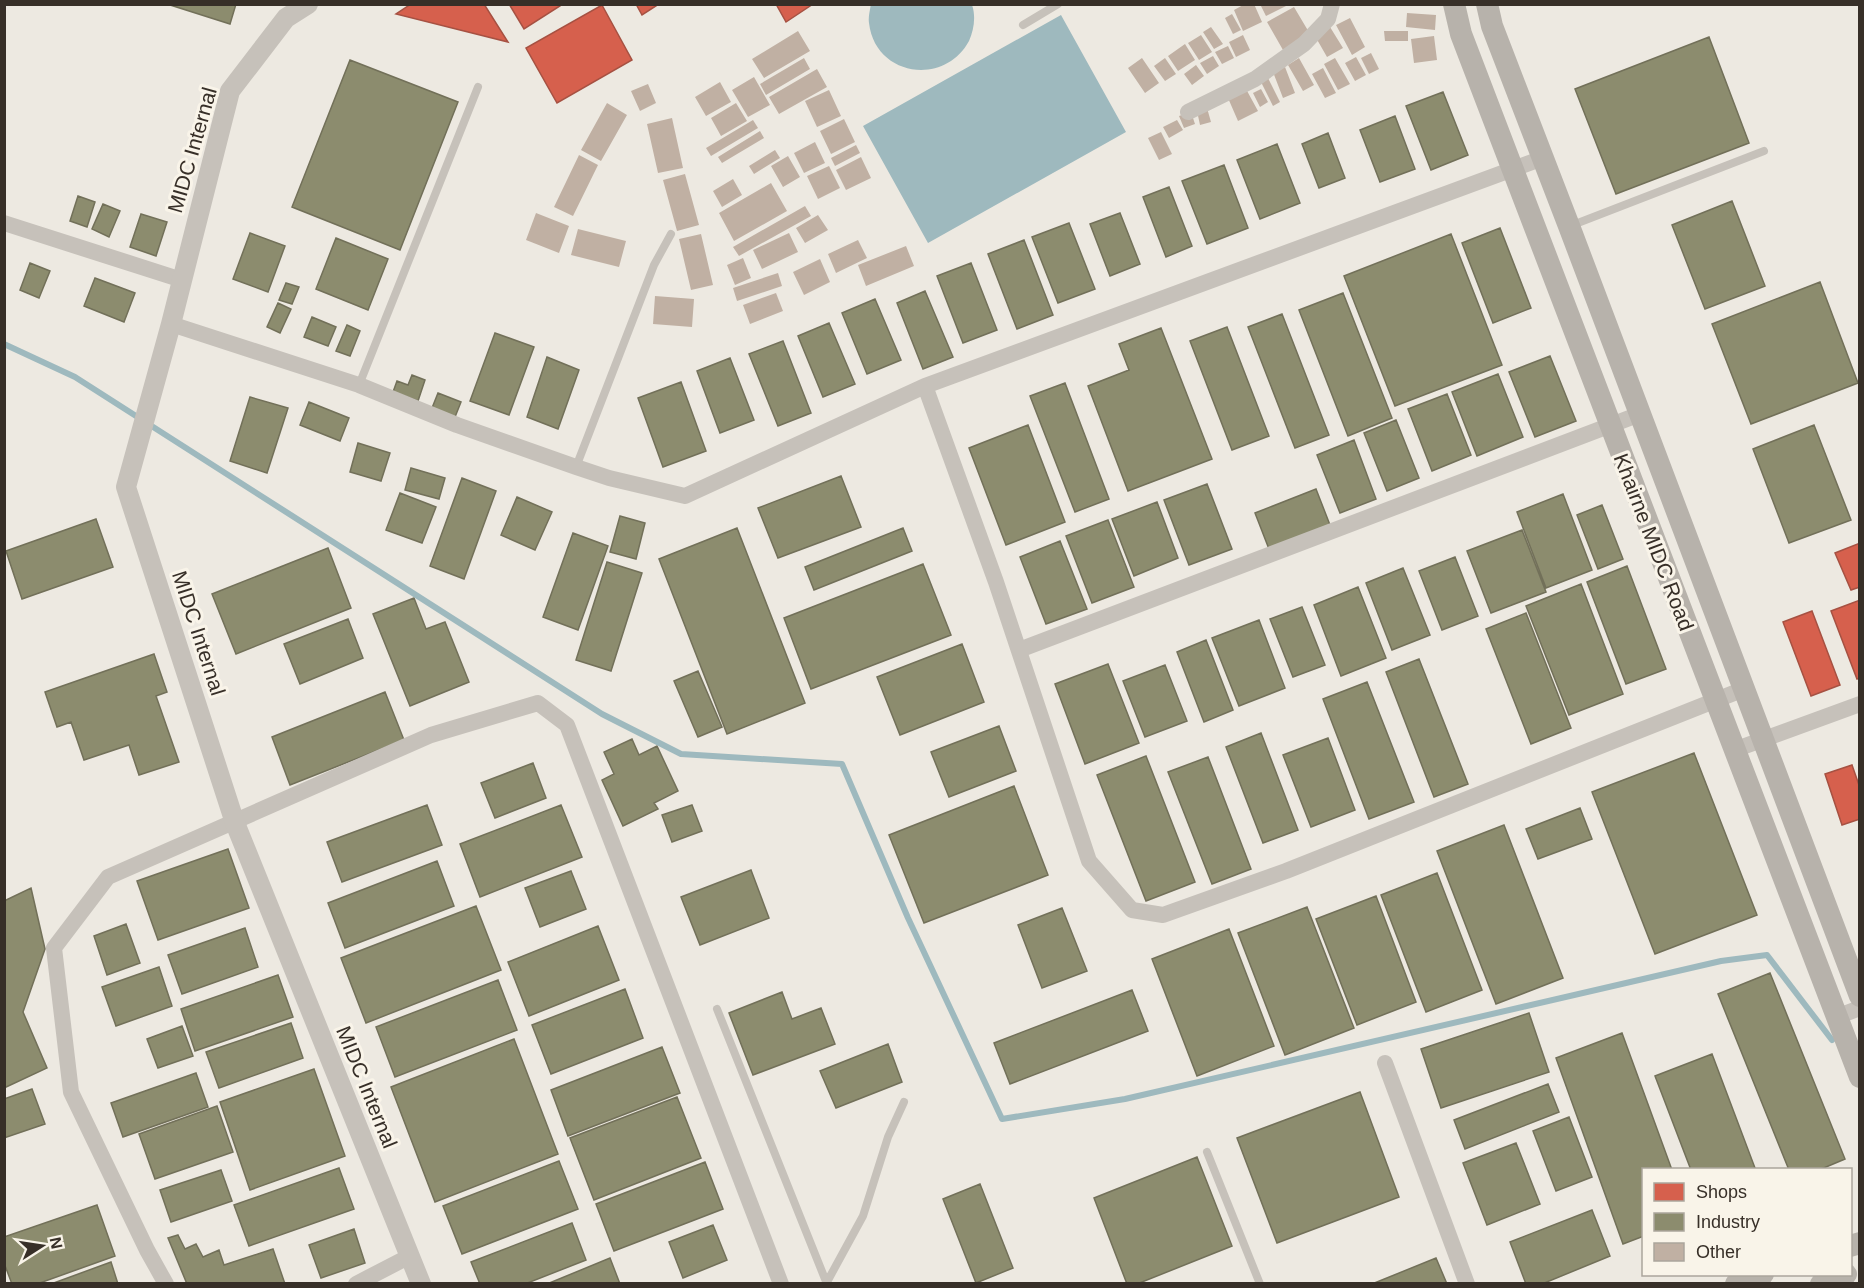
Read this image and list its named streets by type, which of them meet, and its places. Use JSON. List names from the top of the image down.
{
  "streets": {
    "main road": ["Khairne MIDC Road"],
    "street": ["MIDC Internal"]
  },
  "legend": ["Shops", "Industry", "Other"],
  "north": "right"
}
